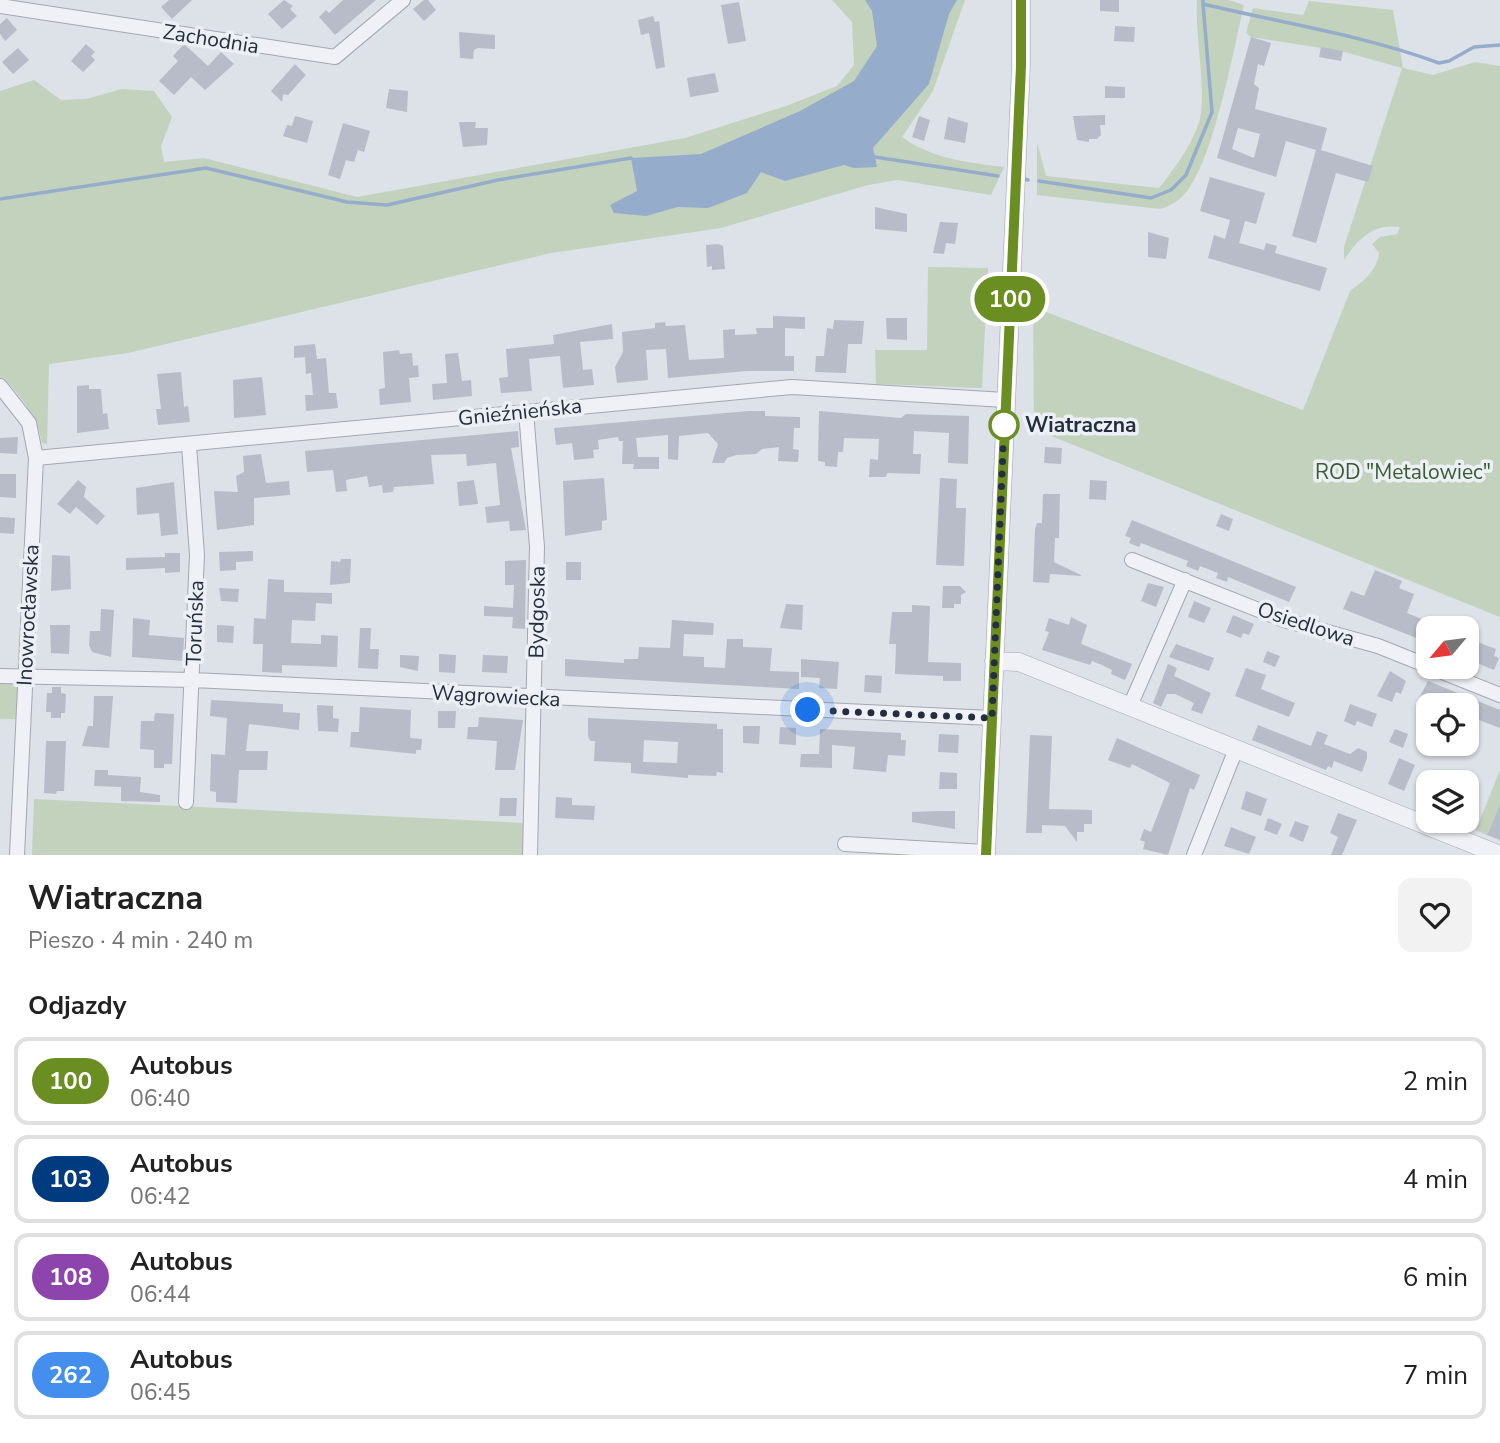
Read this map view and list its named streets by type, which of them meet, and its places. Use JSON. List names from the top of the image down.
{
  "streets": {
    "street": [
      "Zachodnia",
      "Gnieźnieńska",
      "Bydgoska",
      "Inowrocławska",
      "Toruńska",
      "Osiedlowa",
      "Wągrowiecka"
    ]
  },
  "crossings": [
    ["Gnieźnieńska", "Bydgoska"],
    ["Gnieźnieńska", "Inowrocławska"],
    ["Gnieźnieńska", "Toruńska"],
    ["Bydgoska", "Wągrowiecka"],
    ["Inowrocławska", "Wągrowiecka"],
    ["Toruńska", "Wągrowiecka"]
  ],
  "parks": ["ROD \"Metalowiec\""],
  "places": ["Wiatraczna"],
  "lines": ["bus line 100"],
  "north": "bottom left",
  "page": {
    "on_map": "100",
    "heading": [
      ["Wiatraczna", "Pieszo · 4 min · 240 m"],
      "Odjazdy"
    ],
    "list": [
      {
        "mark": "100",
        "name": "Autobus",
        "note": "06:40",
        "value": "2 min"
      },
      {
        "mark": "103",
        "name": "Autobus",
        "note": "06:42",
        "value": "4 min"
      },
      {
        "mark": "108",
        "name": "Autobus",
        "note": "06:44",
        "value": "6 min"
      },
      {
        "mark": "262",
        "name": "Autobus",
        "note": "06:45",
        "value": "7 min"
      }
    ]
  }
}
